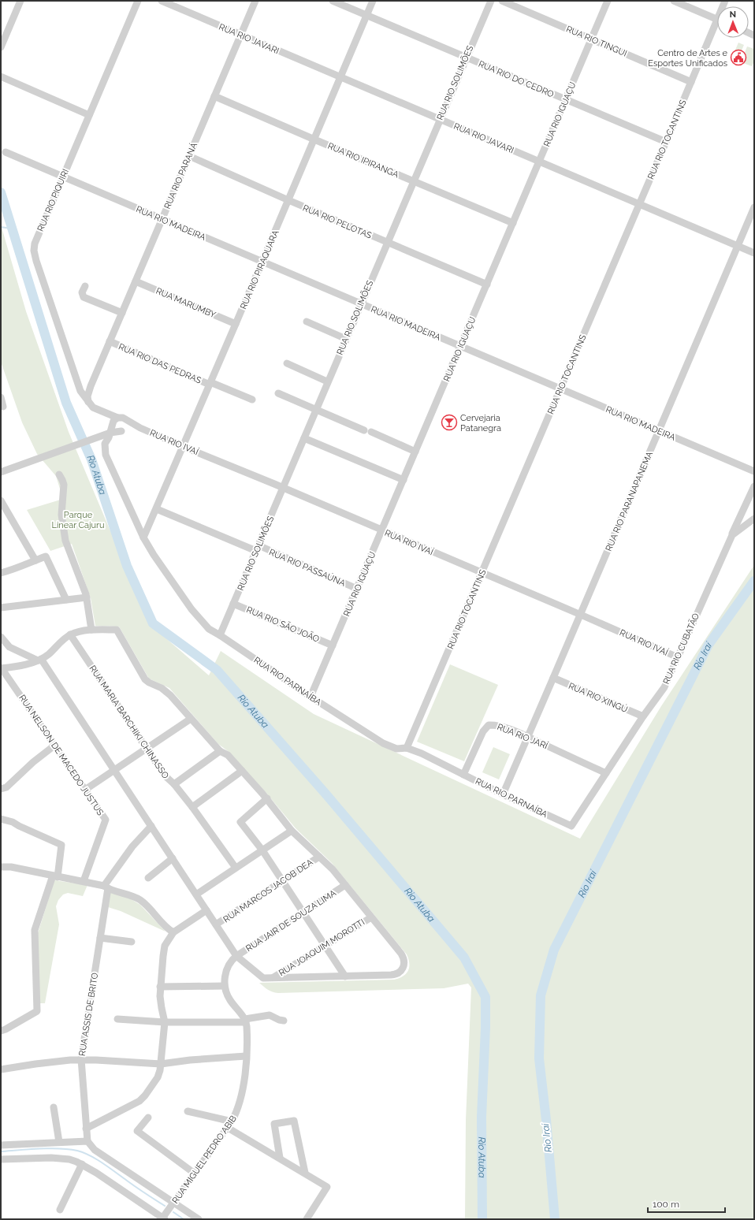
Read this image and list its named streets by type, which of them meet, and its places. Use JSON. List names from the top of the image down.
{
  "streets": {
    "street": [
      "RUA RIO JAVARI",
      "RUA RIO TINGUI",
      "RUA RIO DO CEDRO",
      "RUA RIO SOLIMÕES",
      "RUA RIO IGUAÇU",
      "RUA RIO TOCANTINS",
      "RUA RIO IPIRANGA",
      "RUA RIO PARANÁ",
      "RUA RIO PIQUIRI",
      "RUA RIO PELOTAS",
      "RUA RIO MADEIRA",
      "RUA RIO PIRAQUARA",
      "RUA MARUMBY",
      "RUA RIO DAS PEDRAS",
      "RUA RIO IVAÍ",
      "RUA RIO PARANAPANEMA",
      "RUA RIO PASSAÚNA",
      "RUA RIO SÃO JOÃO",
      "RUA RIO CUBATÃO",
      "RUA RIO PARNAÍBA",
      "RUA RIO XINGÚ",
      "RUA MARIA BARCHIKI CHINASSO",
      "RUA RIO JARÍ",
      "RUA NELSON DE MACEDO JUSTUS",
      "RUA MARCOS JACOB DEA",
      "RUA JAIR DE SOUZA LIMA",
      "RUA JOAQUIM MOROTTI",
      "RUA ASSIS DE BRITO",
      "RUA MIGUEL PEDRO ABIB"
    ]
  },
  "crossings": [
    ["RUA RIO JAVARI", "RUA RIO SOLIMÕES"],
    ["RUA RIO JAVARI", "RUA RIO IGUAÇU"],
    ["RUA RIO JAVARI", "RUA RIO TOCANTINS"],
    ["RUA RIO JAVARI", "RUA RIO PARANÁ"],
    ["RUA RIO JAVARI", "RUA RIO PIRAQUARA"],
    ["RUA RIO JAVARI", "RUA RIO PARANAPANEMA"],
    ["RUA RIO TINGUI", "RUA RIO IGUAÇU"],
    ["RUA RIO TINGUI", "RUA RIO TOCANTINS"],
    ["RUA RIO DO CEDRO", "RUA RIO SOLIMÕES"],
    ["RUA RIO DO CEDRO", "RUA RIO IGUAÇU"],
    ["RUA RIO DO CEDRO", "RUA RIO TOCANTINS"],
    ["RUA RIO DO CEDRO", "RUA RIO PIRAQUARA"],
    ["RUA RIO SOLIMÕES", "RUA RIO IPIRANGA"],
    ["RUA RIO SOLIMÕES", "RUA RIO PELOTAS"],
    ["RUA RIO SOLIMÕES", "RUA RIO MADEIRA"],
    ["RUA RIO SOLIMÕES", "RUA RIO IVAÍ"],
    ["RUA RIO SOLIMÕES", "RUA RIO PASSAÚNA"],
    ["RUA RIO SOLIMÕES", "RUA RIO SÃO JOÃO"],
    ["RUA RIO SOLIMÕES", "RUA RIO PARNAÍBA"],
    ["RUA RIO IGUAÇU", "RUA RIO IPIRANGA"],
    ["RUA RIO IGUAÇU", "RUA RIO PELOTAS"],
    ["RUA RIO IGUAÇU", "RUA RIO MADEIRA"],
    ["RUA RIO IGUAÇU", "RUA RIO IVAÍ"],
    ["RUA RIO IGUAÇU", "RUA RIO PASSAÚNA"],
    ["RUA RIO IGUAÇU", "RUA RIO SÃO JOÃO"],
    ["RUA RIO IGUAÇU", "RUA RIO PARNAÍBA"],
    ["RUA RIO TOCANTINS", "RUA RIO MADEIRA"],
    ["RUA RIO TOCANTINS", "RUA RIO IVAÍ"],
    ["RUA RIO TOCANTINS", "RUA RIO PARNAÍBA"],
    ["RUA RIO IPIRANGA", "RUA RIO PARANÁ"],
    ["RUA RIO IPIRANGA", "RUA RIO PIRAQUARA"],
    ["RUA RIO PARANÁ", "RUA RIO PIQUIRI"],
    ["RUA RIO PARANÁ", "RUA RIO PELOTAS"],
    ["RUA RIO PARANÁ", "RUA RIO MADEIRA"],
    ["RUA RIO PARANÁ", "RUA MARUMBY"],
    ["RUA RIO PARANÁ", "RUA RIO DAS PEDRAS"],
    ["RUA RIO PIQUIRI", "RUA RIO MADEIRA"],
    ["RUA RIO PELOTAS", "RUA RIO PIRAQUARA"],
    ["RUA RIO MADEIRA", "RUA RIO PIRAQUARA"],
    ["RUA RIO MADEIRA", "RUA RIO PARANAPANEMA"],
    ["RUA RIO PIRAQUARA", "RUA MARUMBY"],
    ["RUA RIO PIRAQUARA", "RUA RIO DAS PEDRAS"],
    ["RUA RIO PIRAQUARA", "RUA RIO IVAÍ"],
    ["RUA RIO PIRAQUARA", "RUA RIO PASSAÚNA"],
    ["RUA RIO PIRAQUARA", "RUA RIO PARNAÍBA"],
    ["RUA RIO IVAÍ", "RUA RIO PARANAPANEMA"],
    ["RUA RIO IVAÍ", "RUA RIO CUBATÃO"],
    ["RUA RIO IVAÍ", "RUA RIO PARNAÍBA"],
    ["RUA RIO PARANAPANEMA", "RUA RIO PARNAÍBA"],
    ["RUA RIO PARANAPANEMA", "RUA RIO XINGÚ"],
    ["RUA RIO PARANAPANEMA", "RUA RIO JARÍ"],
    ["RUA RIO CUBATÃO", "RUA RIO PARNAÍBA"],
    ["RUA RIO CUBATÃO", "RUA RIO XINGÚ"],
    ["RUA RIO CUBATÃO", "RUA RIO JARÍ"],
    ["RUA RIO PARNAÍBA", "RUA RIO JARÍ"]
  ],
  "water": ["Rio Atuba", "Rio Iraí"],
  "parks": ["Parque Linear Cajuru"],
  "places": {
    "public building": ["Centro de Artes e Esportes Unificados"],
    "bar": ["Cervejaria Patanegra"]
  },
  "scale_bar": "100 m",
  "north": "top"
}
